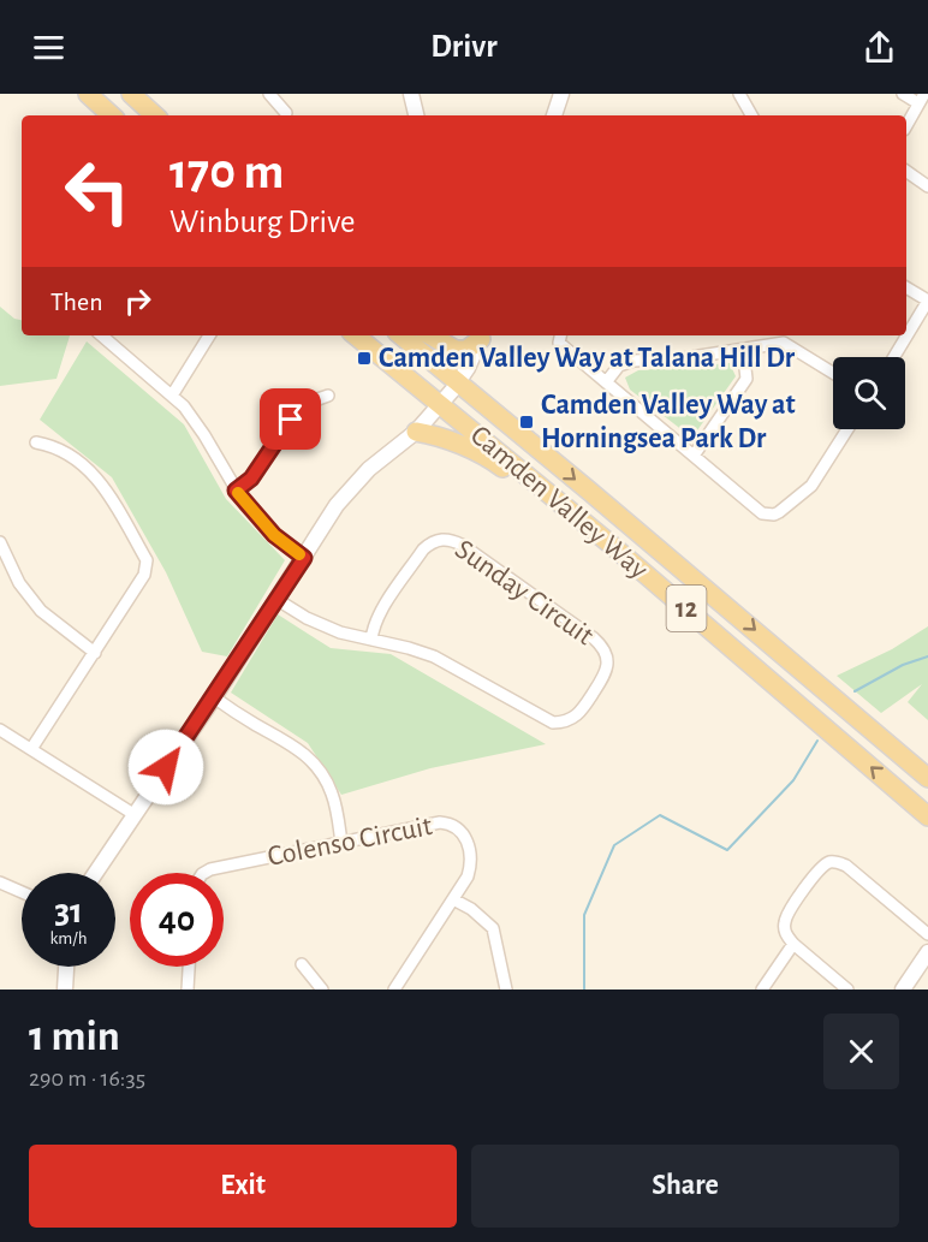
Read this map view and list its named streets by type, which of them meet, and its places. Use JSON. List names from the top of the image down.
{
  "streets": {
    "main road": ["Camden Valley Way", "12"],
    "street": ["Sunday Circuit", "Colenso Circuit"]
  },
  "places": {
    "transit": ["Camden Valley Way at Talana Hill Dr", "Camden Valley Way at Horningsea Park Dr"]
  },
  "page": {
    "header": "Drivr",
    "turn": ["170 m", "Winburg Drive"],
    "then": "Then",
    "speed": "31 km/h",
    "limit": "40",
    "heading": ["1 min", "290 m · 16:35"],
    "buttons": ["Exit", "Share"]
  }
}
